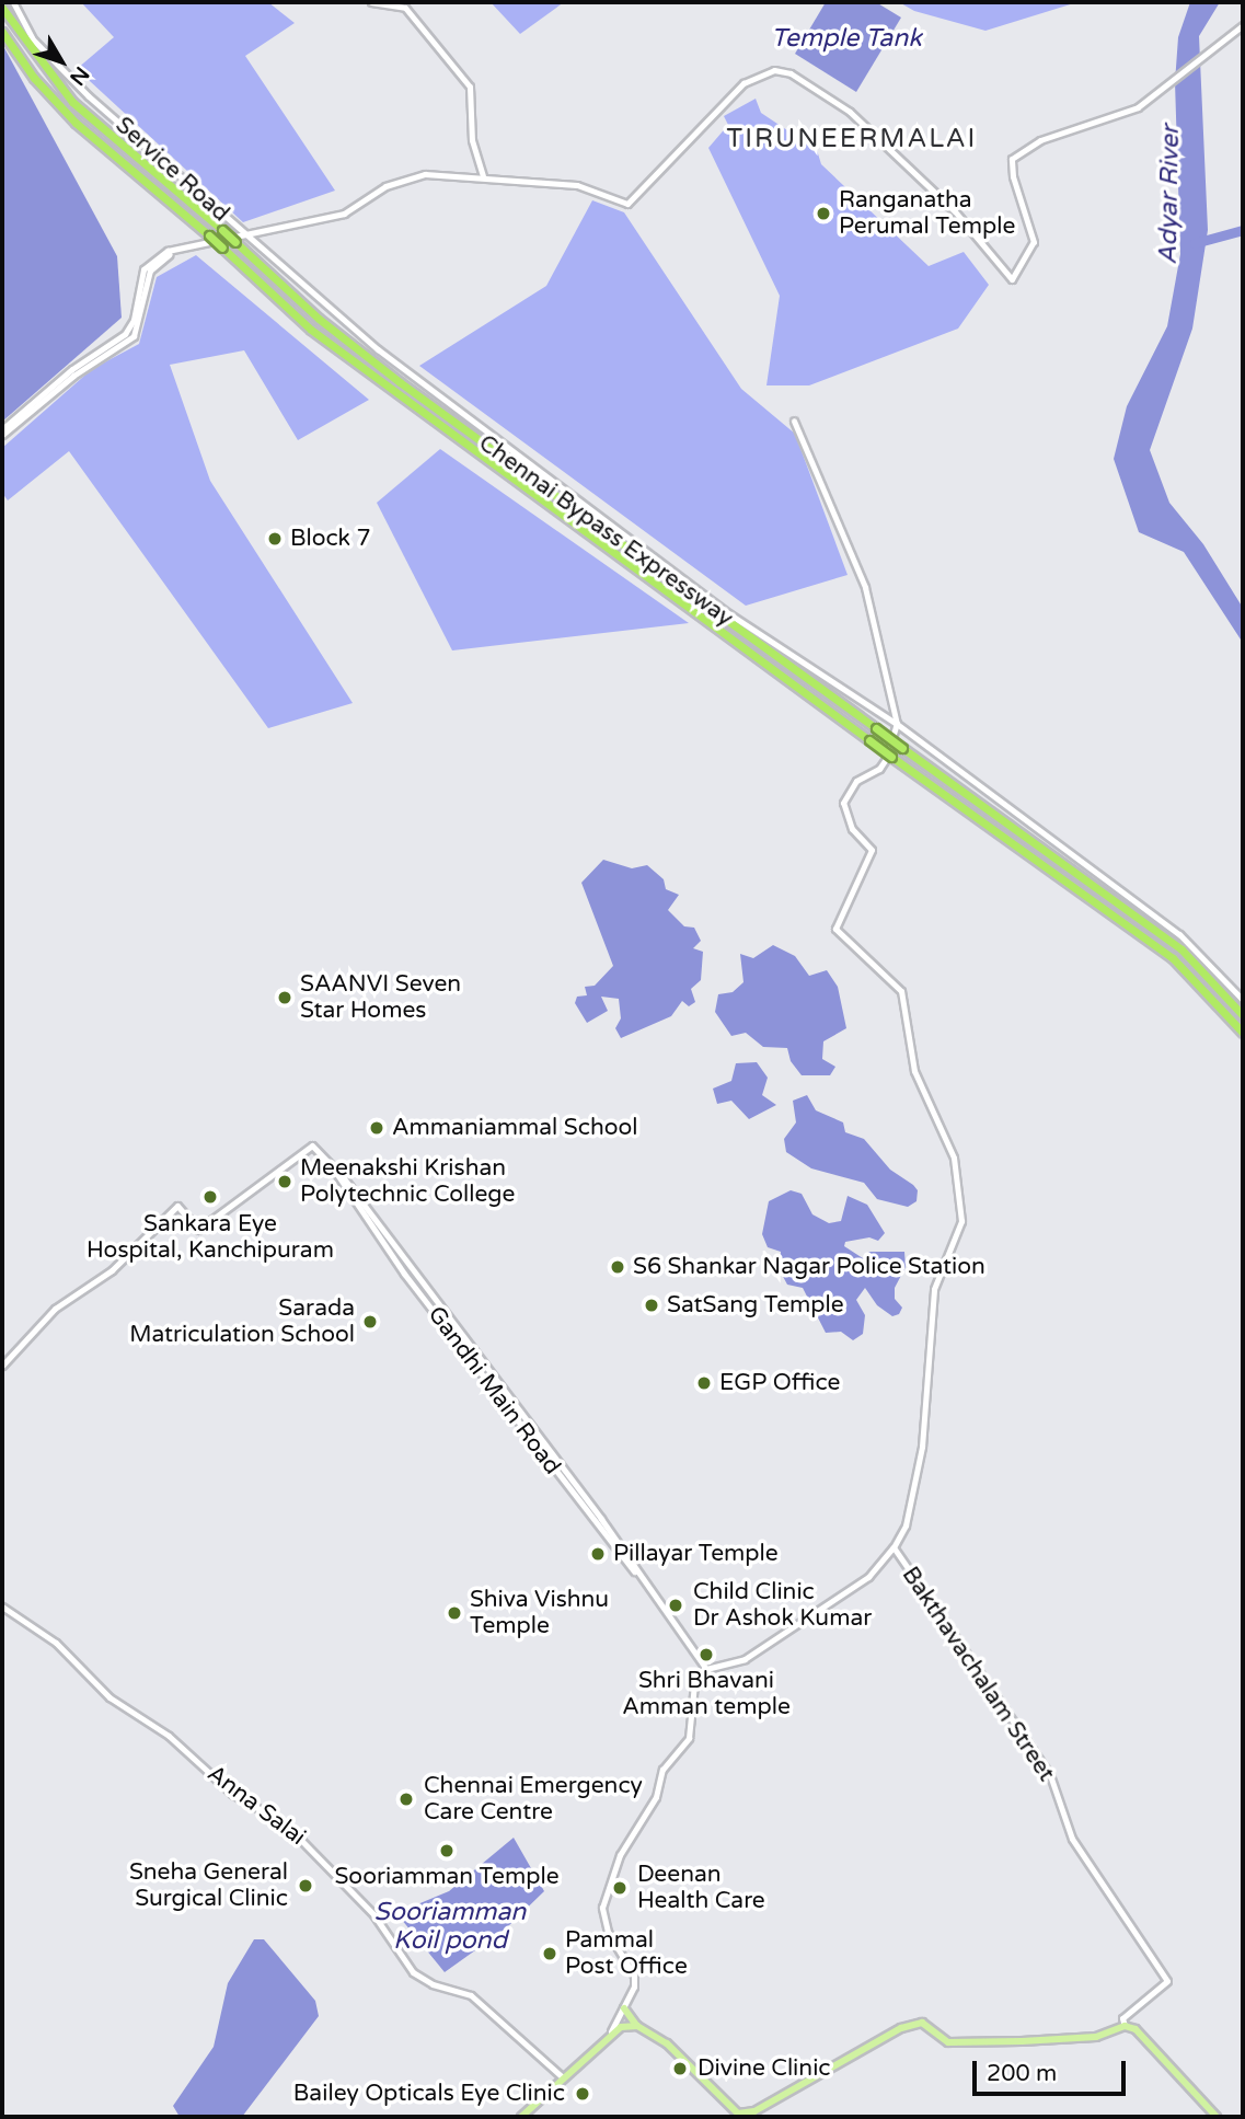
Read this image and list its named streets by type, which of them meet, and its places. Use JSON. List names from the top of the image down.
{
  "streets": {
    "highway": ["Chennai Bypass Expressway"],
    "street": [
      "Service Road",
      "Gandhi Main Road",
      "Bakthavachalam Street",
      "Anna Salai"
    ]
  },
  "crossings": [
    ["Service Road", "Chennai Bypass Expressway"]
  ],
  "districts": ["TIRUNEERMALAI"],
  "water": ["Temple Tank", "Adyar River", "Sooriamman Koil pond"],
  "places": [
    "Ranganatha Perumal Temple",
    "Block 7",
    "SAANVI Seven Star Homes",
    "Ammaniammal School",
    "Meenakshi Krishan Polytechnic College",
    "Sankara Eye Hospital, Kanchipuram",
    "S6 Shankar Nagar Police Station",
    "SatSang Temple",
    "Sarada Matriculation School",
    "EGP Office",
    "Pillayar Temple",
    "Child Clinic Dr Ashok Kumar",
    "Shiva Vishnu Temple",
    "Shri Bhavani Amman temple",
    "Chennai Emergency Care Centre",
    "Sooriamman Temple",
    "Sneha General Surgical Clinic",
    "Deenan Health Care",
    "Pammal Post Office",
    "Divine Clinic",
    "Bailey Opticals Eye Clinic"
  ],
  "scale_bar": "200 m",
  "north": "bottom right"
}
